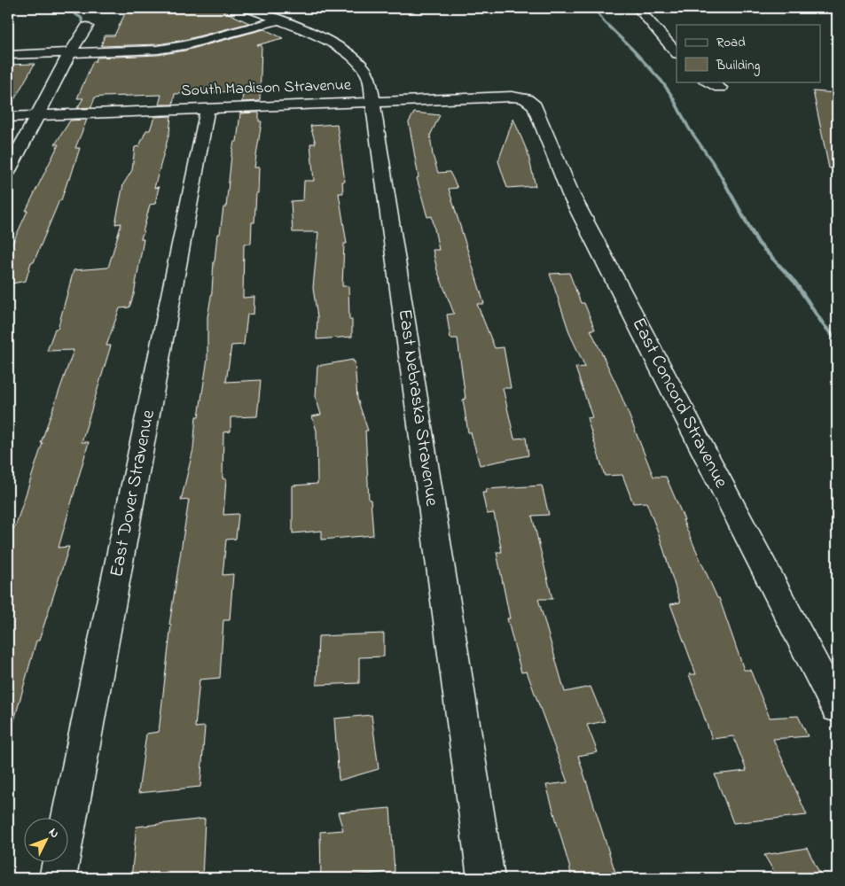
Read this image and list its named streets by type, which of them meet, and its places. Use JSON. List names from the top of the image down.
{
  "streets": {
    "street": [
      "South Madison Stravenue",
      "East Concord Stravenue",
      "East Nebraska Stravenue",
      "East Dover Stravenue"
    ]
  },
  "crossings": [
    ["South Madison Stravenue", "East Concord Stravenue"],
    ["South Madison Stravenue", "East Nebraska Stravenue"],
    ["South Madison Stravenue", "East Dover Stravenue"]
  ],
  "legend": ["Road", "Building"],
  "north": "top right"
}
